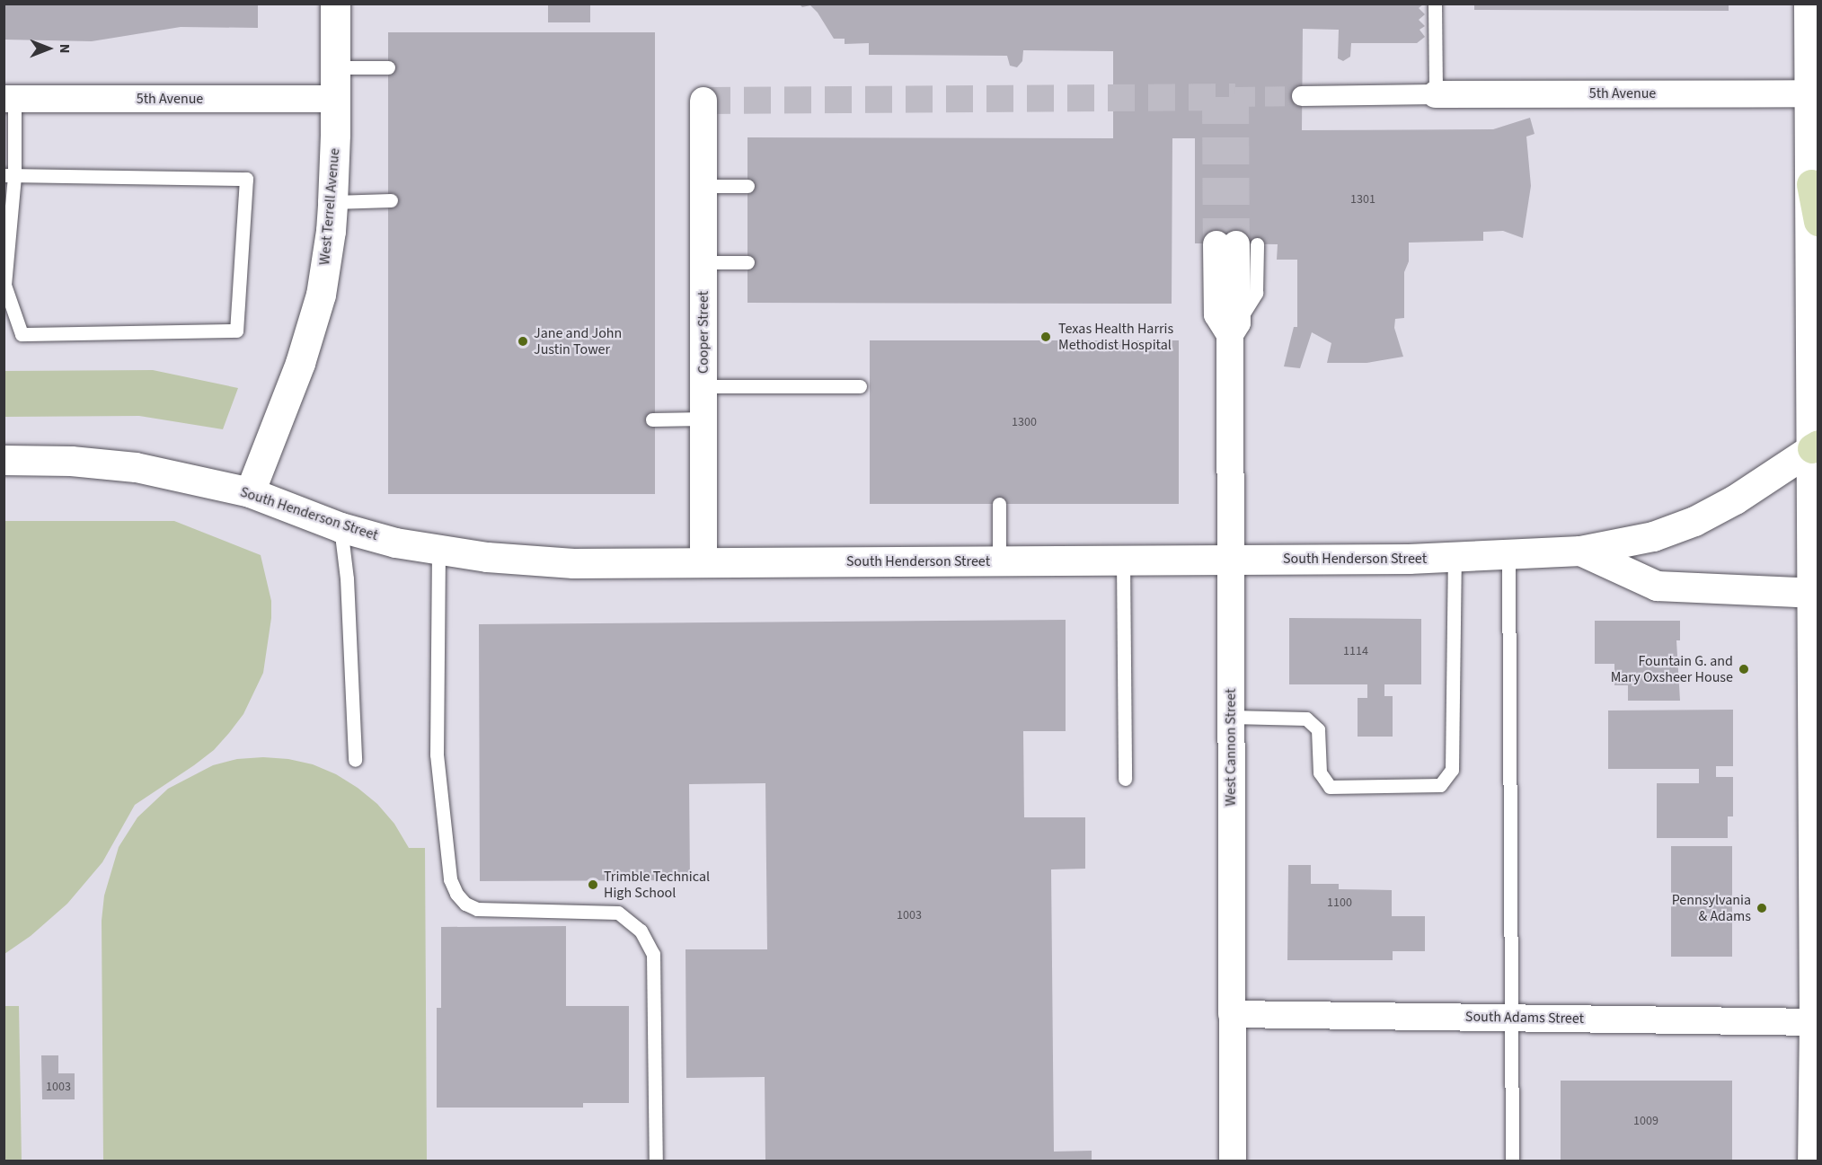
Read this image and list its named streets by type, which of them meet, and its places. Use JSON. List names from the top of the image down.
{
  "streets": {
    "street": [
      "5th Avenue",
      "West Terrell Avenue",
      "Cooper Street",
      "South Henderson Street",
      "West Cannon Street",
      "South Adams Street"
    ]
  },
  "crossings": [
    ["5th Avenue", "West Terrell Avenue"],
    ["West Terrell Avenue", "South Henderson Street"],
    ["Cooper Street", "South Henderson Street"],
    ["South Henderson Street", "West Cannon Street"],
    ["West Cannon Street", "South Adams Street"]
  ],
  "places": [
    "Texas Health Harris Methodist Hospital",
    "Jane and John Justin Tower",
    "Fountain G. and Mary Oxsheer House",
    "Trimble Technical High School",
    "Pennsylvania & Adams"
  ],
  "house_numbers": [
    "1301",
    "1300",
    "1114",
    "1100",
    "1003",
    "1003",
    "1009"
  ],
  "north": "right"
}
